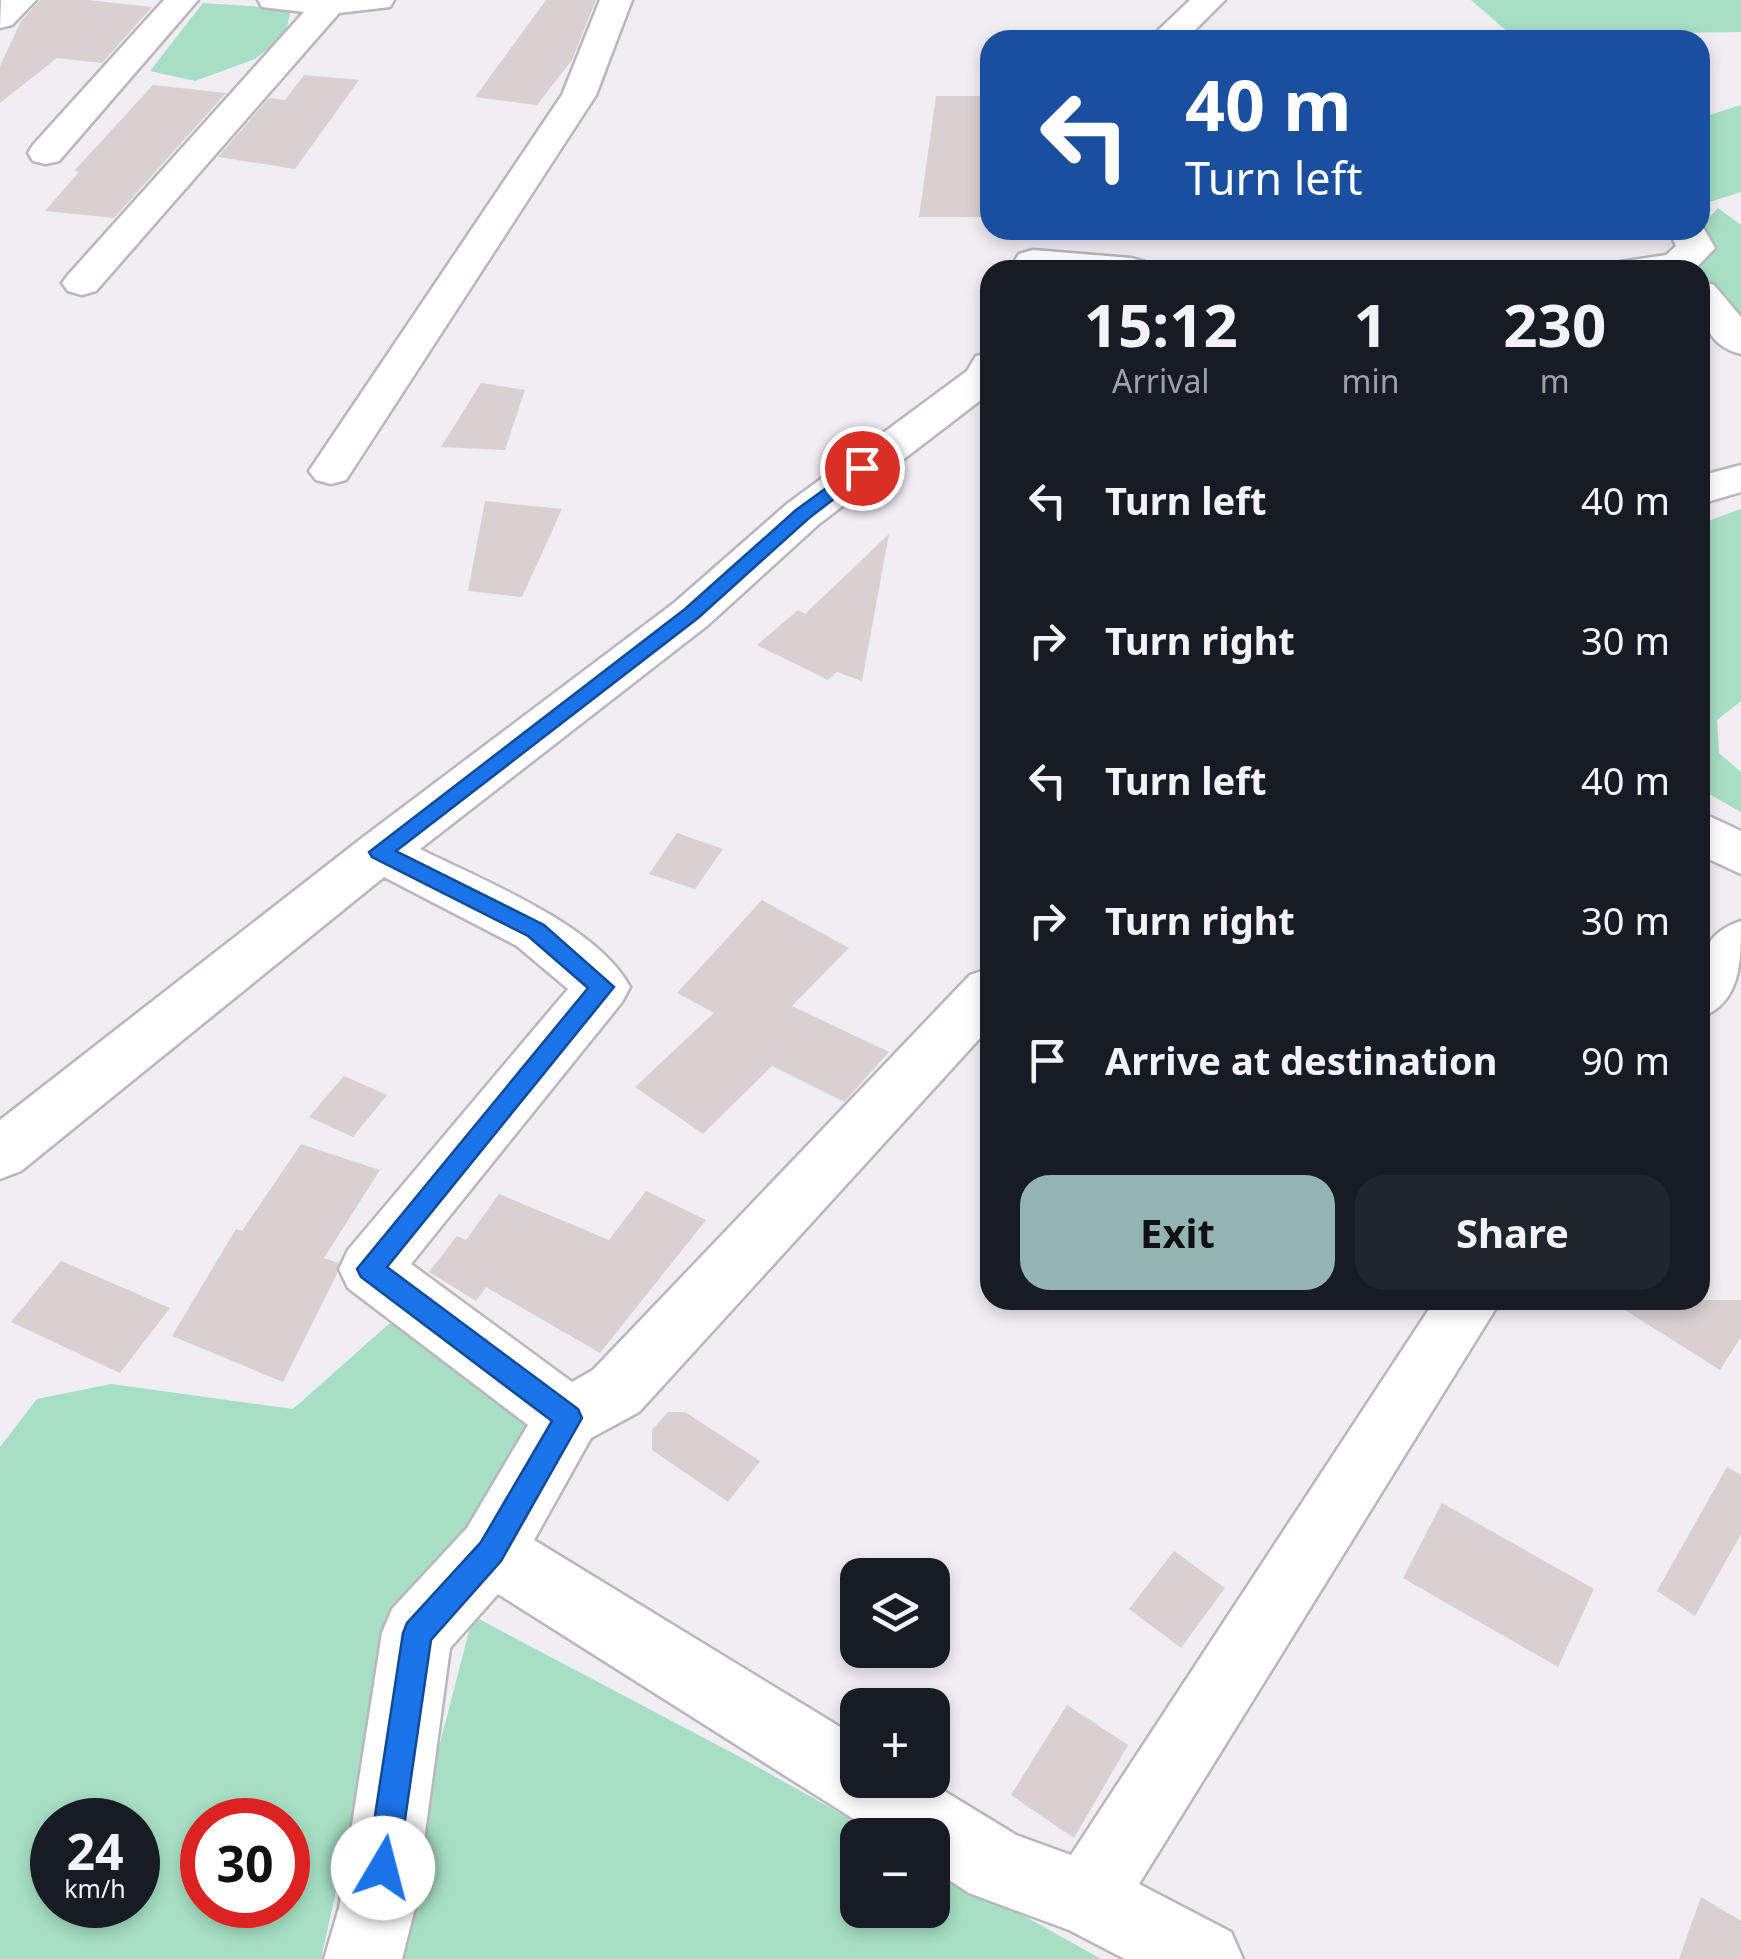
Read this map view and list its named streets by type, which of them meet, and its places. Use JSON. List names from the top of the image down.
{
  "page": {
    "turn": ["40 m", "Turn left"],
    "eta": [
      "15:12",
      "Arrival",
      "1",
      "min",
      "230",
      "m"
    ],
    "list": [
      {
        "name": "Turn left",
        "value": "40 m"
      },
      {
        "name": "Turn right",
        "value": "30 m"
      },
      {
        "name": "Turn left",
        "value": "40 m"
      },
      {
        "name": "Turn right",
        "value": "30 m"
      },
      {
        "name": "Arrive at destination",
        "value": "90 m"
      }
    ],
    "buttons": ["Exit", "Share"],
    "map_buttons": ["+", "−"],
    "speed": "24 km/h",
    "limit": "30"
  }
}
